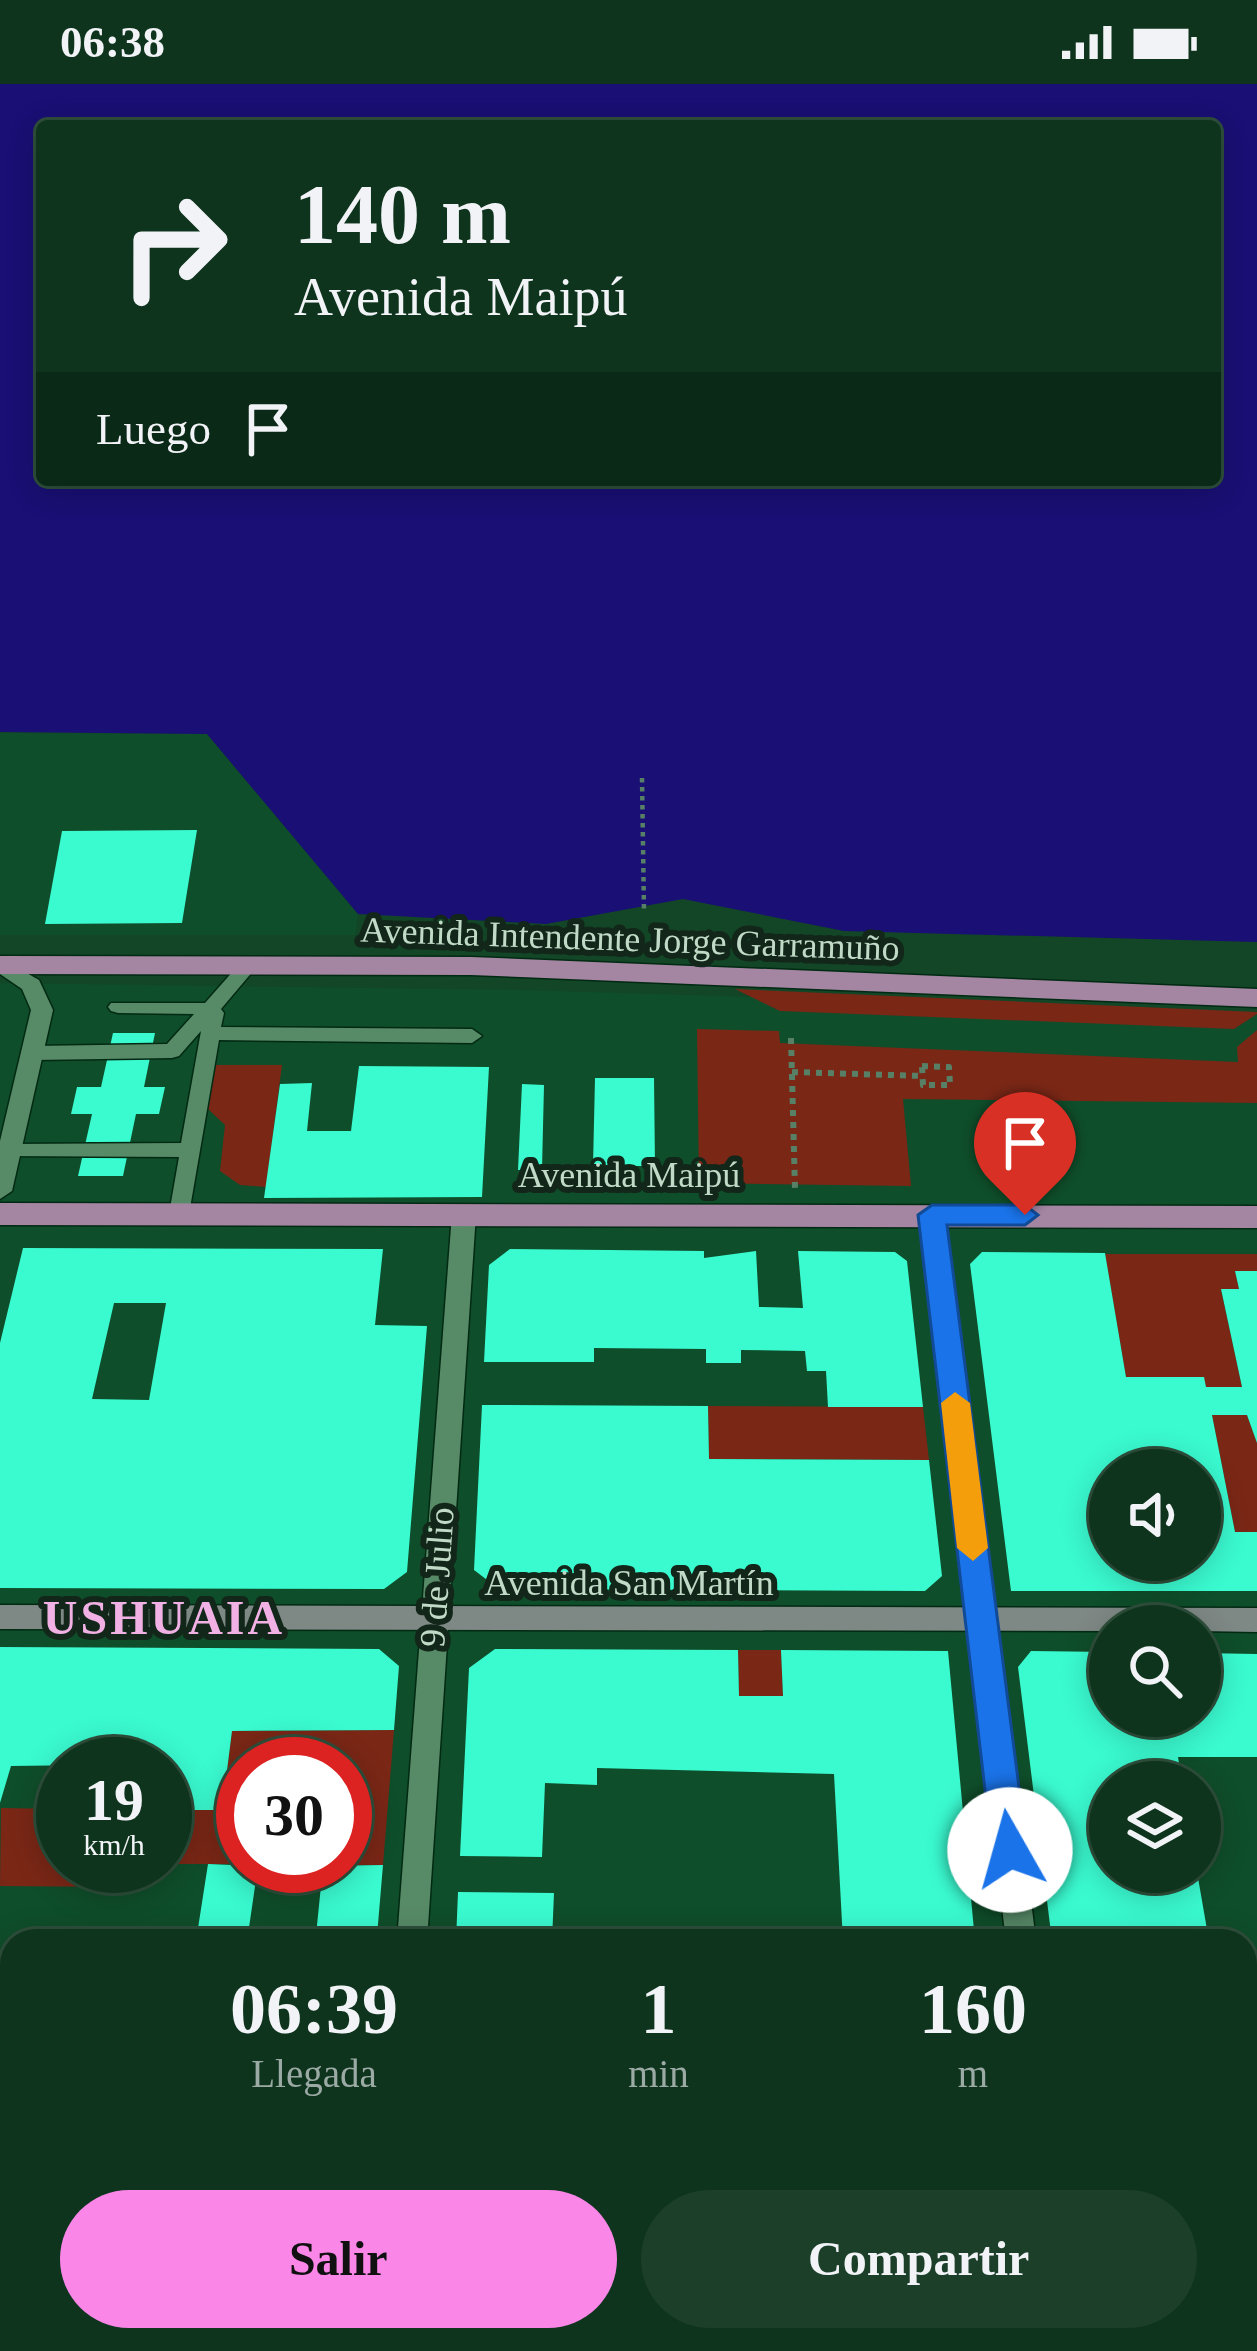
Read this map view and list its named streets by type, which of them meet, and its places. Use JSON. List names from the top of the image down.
{
  "streets": {
    "main road": ["Avenida Intendente Jorge Garramuño", "Avenida Maipú", "Avenida San Martín"],
    "street": ["9 de Julio"]
  },
  "crossings": [
    ["Avenida Maipú", "9 de Julio"],
    ["9 de Julio", "Avenida San Martín"]
  ],
  "districts": ["USHUAIA"],
  "page": {
    "status": "06:38",
    "turn": ["140 m", "Avenida Maipú"],
    "then": "Luego",
    "speed": "19 km/h",
    "limit": "30",
    "eta": [
      "06:39",
      "Llegada",
      "1",
      "min",
      "160",
      "m"
    ],
    "buttons": ["Salir", "Compartir"]
  }
}
